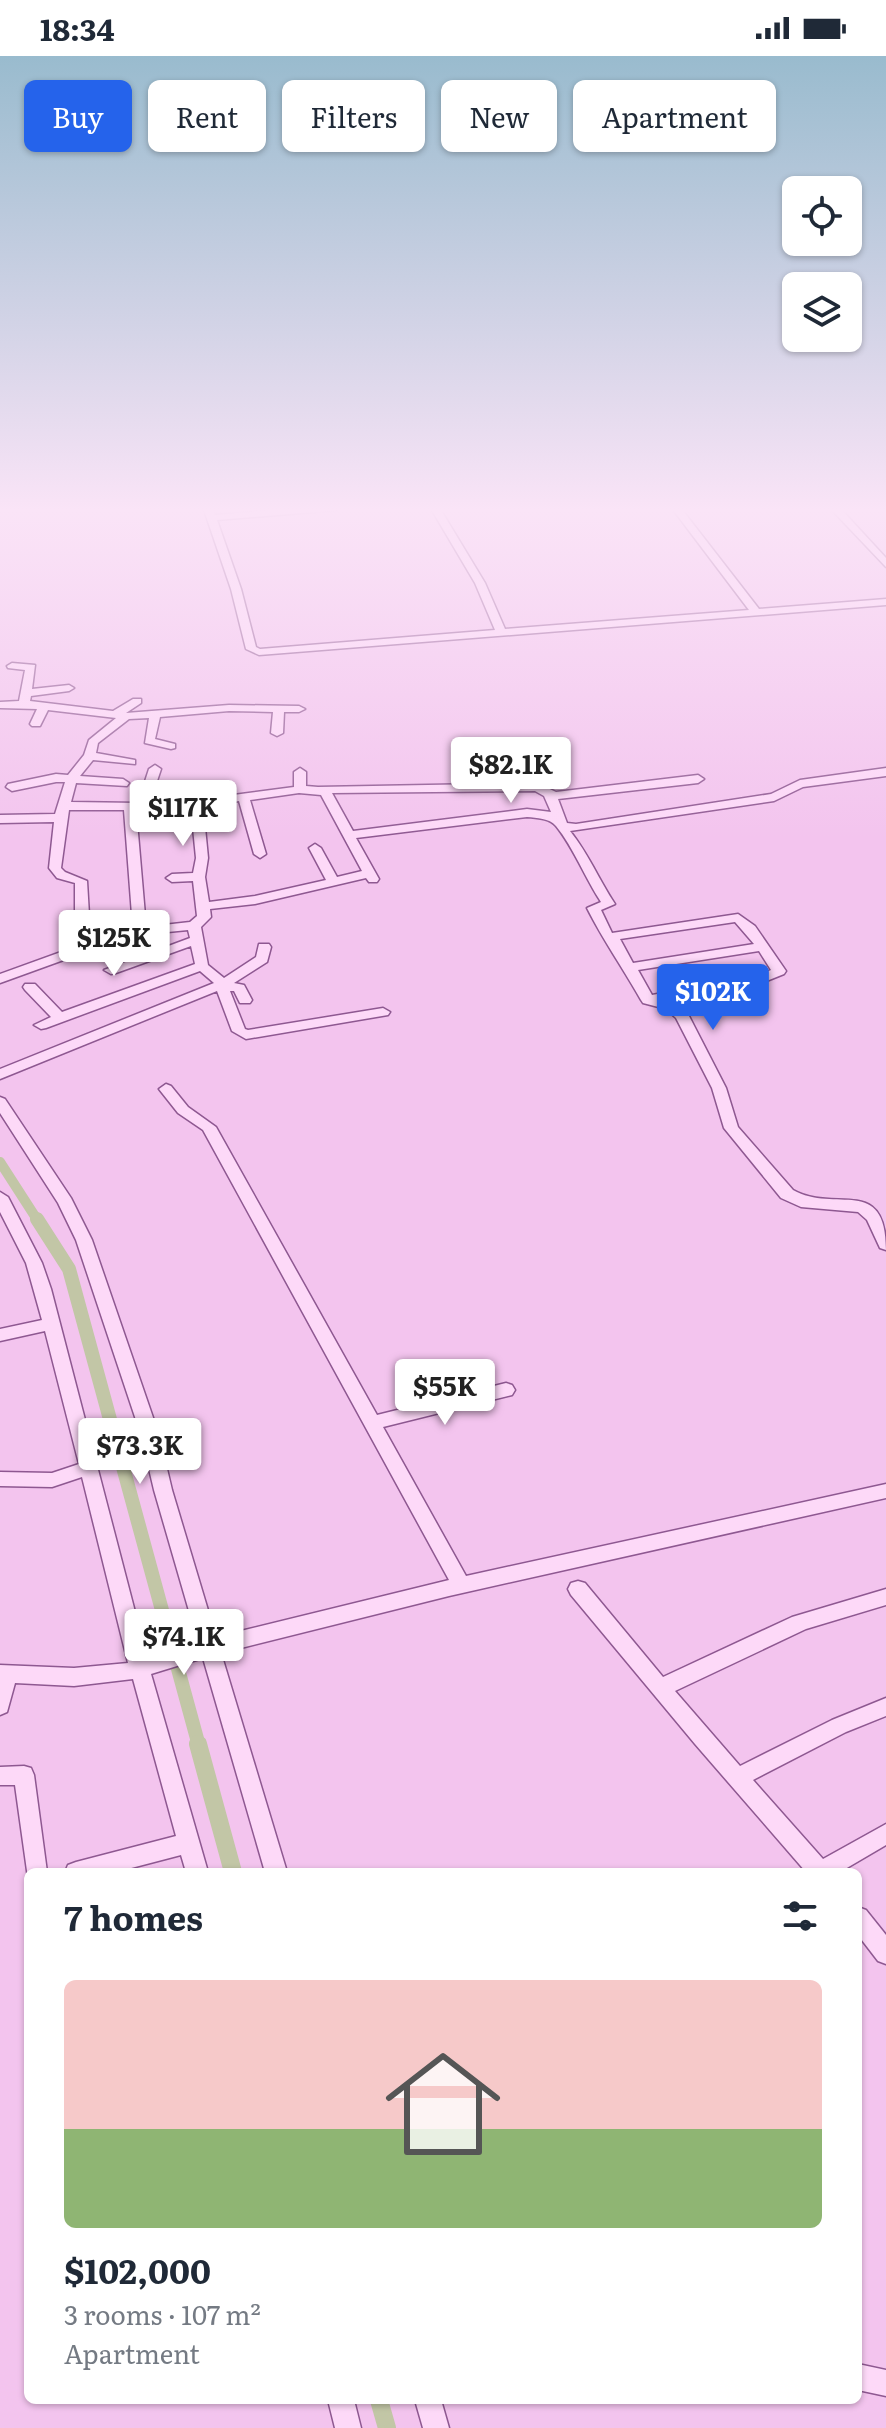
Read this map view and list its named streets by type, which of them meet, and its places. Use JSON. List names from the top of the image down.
{
  "page": {
    "status": "18:34",
    "chip": [
      "Buy",
      "Rent",
      "Filters",
      "New",
      "Apartment"
    ],
    "price": [
      "$82.1K",
      "$117K",
      "$125K",
      "$102K",
      "$55K",
      "$73.3K",
      "$74.1K"
    ],
    "heading": "7 homes",
    "list": [
      {
        "name": "$102,000",
        "note": "3 rooms · 107 m² · Apartment"
      }
    ]
  }
}
